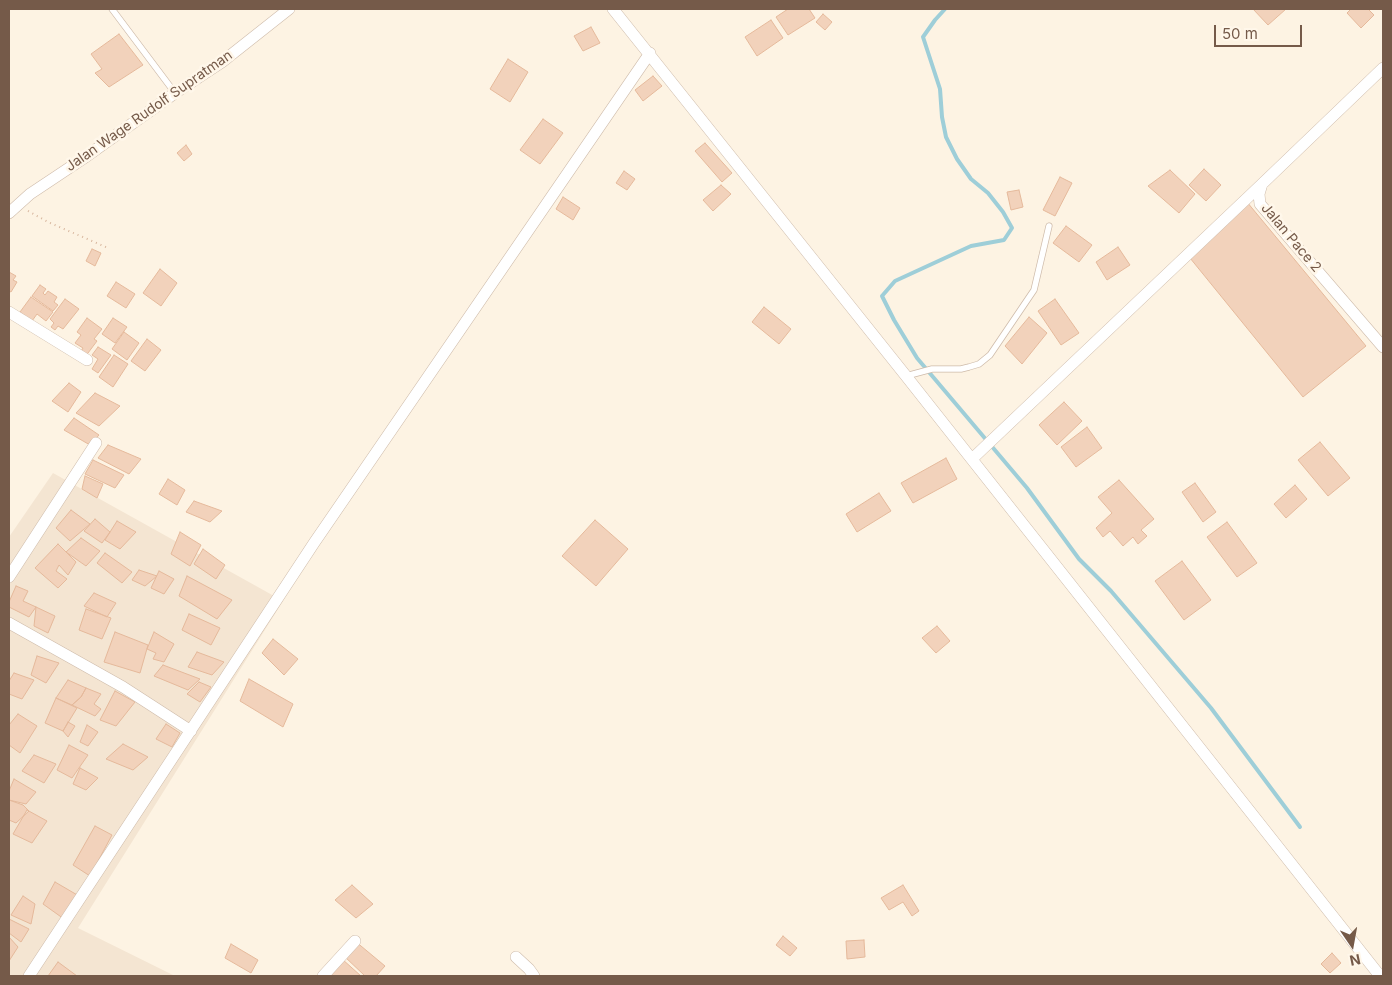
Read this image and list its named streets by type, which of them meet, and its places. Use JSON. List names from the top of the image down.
{
  "streets": {
    "street": ["Jalan Wage Rudolf Supratman", "Jalan Pace 2"]
  },
  "scale_bar": "50 m",
  "north": "bottom"
}
